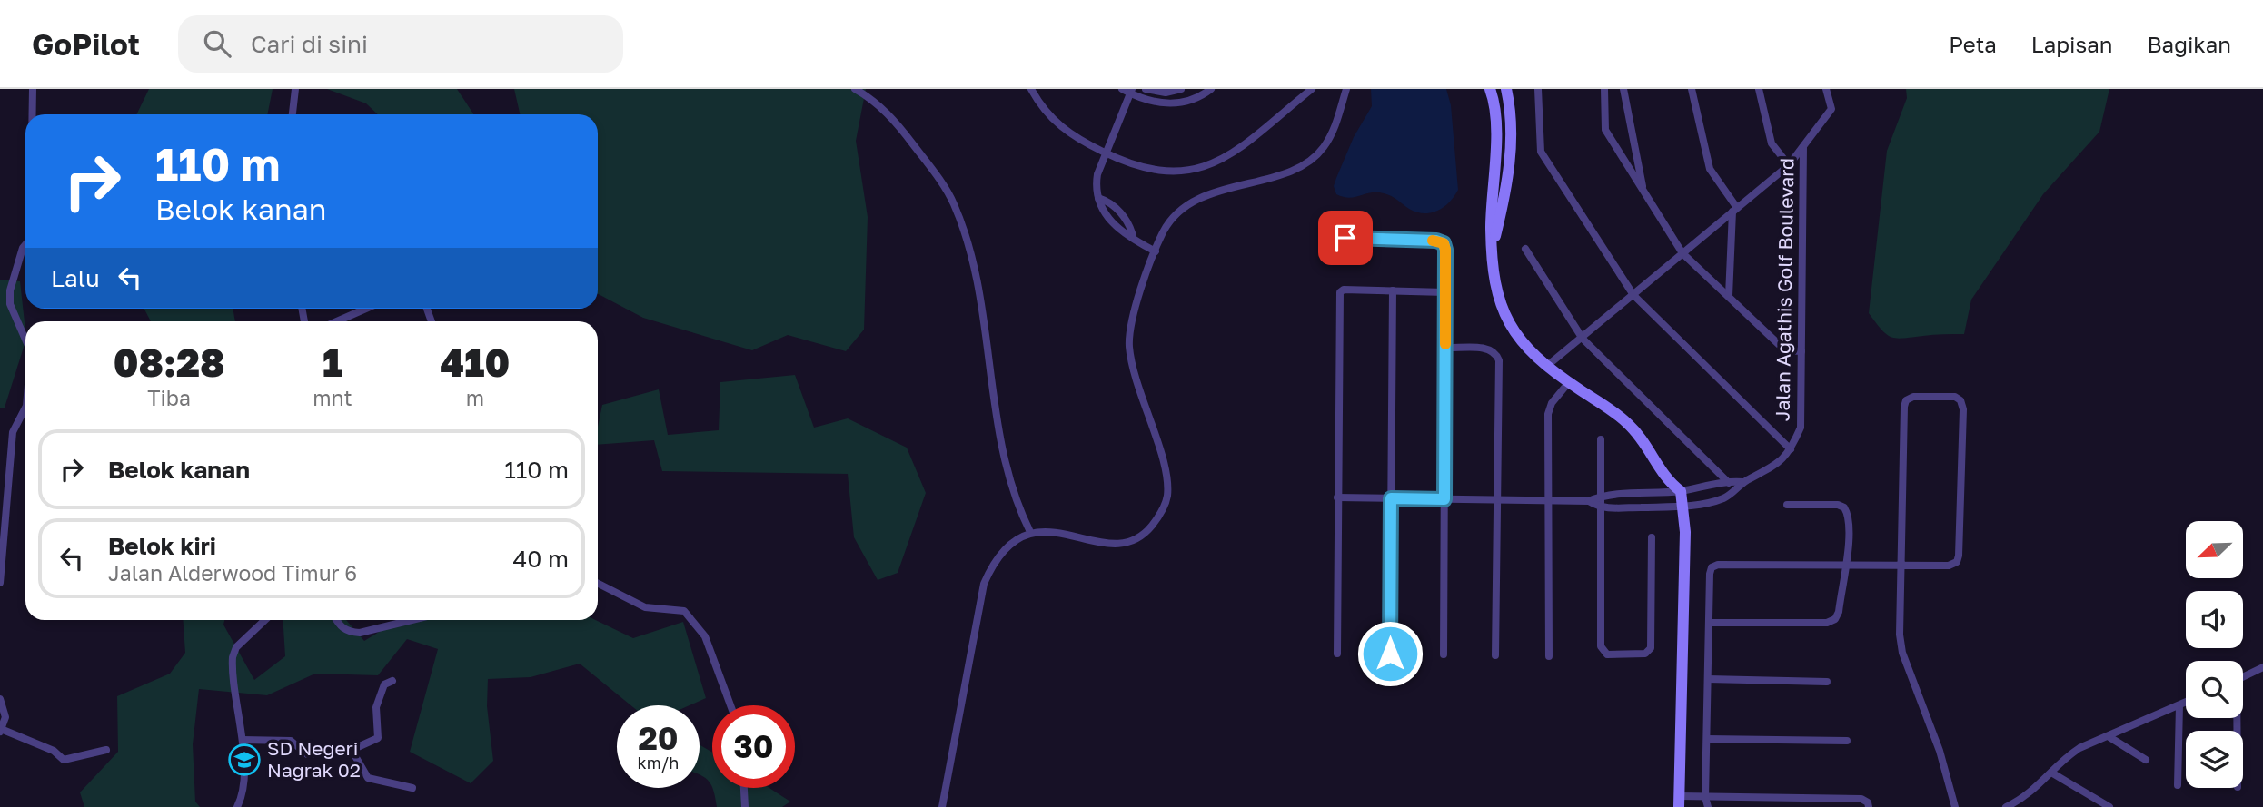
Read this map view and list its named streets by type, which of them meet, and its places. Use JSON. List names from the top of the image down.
{
  "streets": {
    "street": ["Jalan Agathis Golf Boulevard"]
  },
  "places": {
    "school or university": ["SD Negeri Nagrak 02"]
  },
  "north": "bottom left",
  "page": {
    "header": "GoPilot",
    "search": "Cari di sini",
    "nav": ["Peta", "Lapisan", "Bagikan"],
    "turn": ["110 m", "Belok kanan"],
    "then": "Lalu",
    "eta": [
      "08:28",
      "Tiba",
      "1",
      "mnt",
      "410",
      "m"
    ],
    "list": [
      {
        "name": "Belok kanan",
        "value": "110 m"
      },
      {
        "name": "Belok kiri",
        "note": "Jalan Alderwood Timur 6",
        "value": "40 m"
      }
    ],
    "speed": "20 km/h",
    "limit": "30"
  }
}
